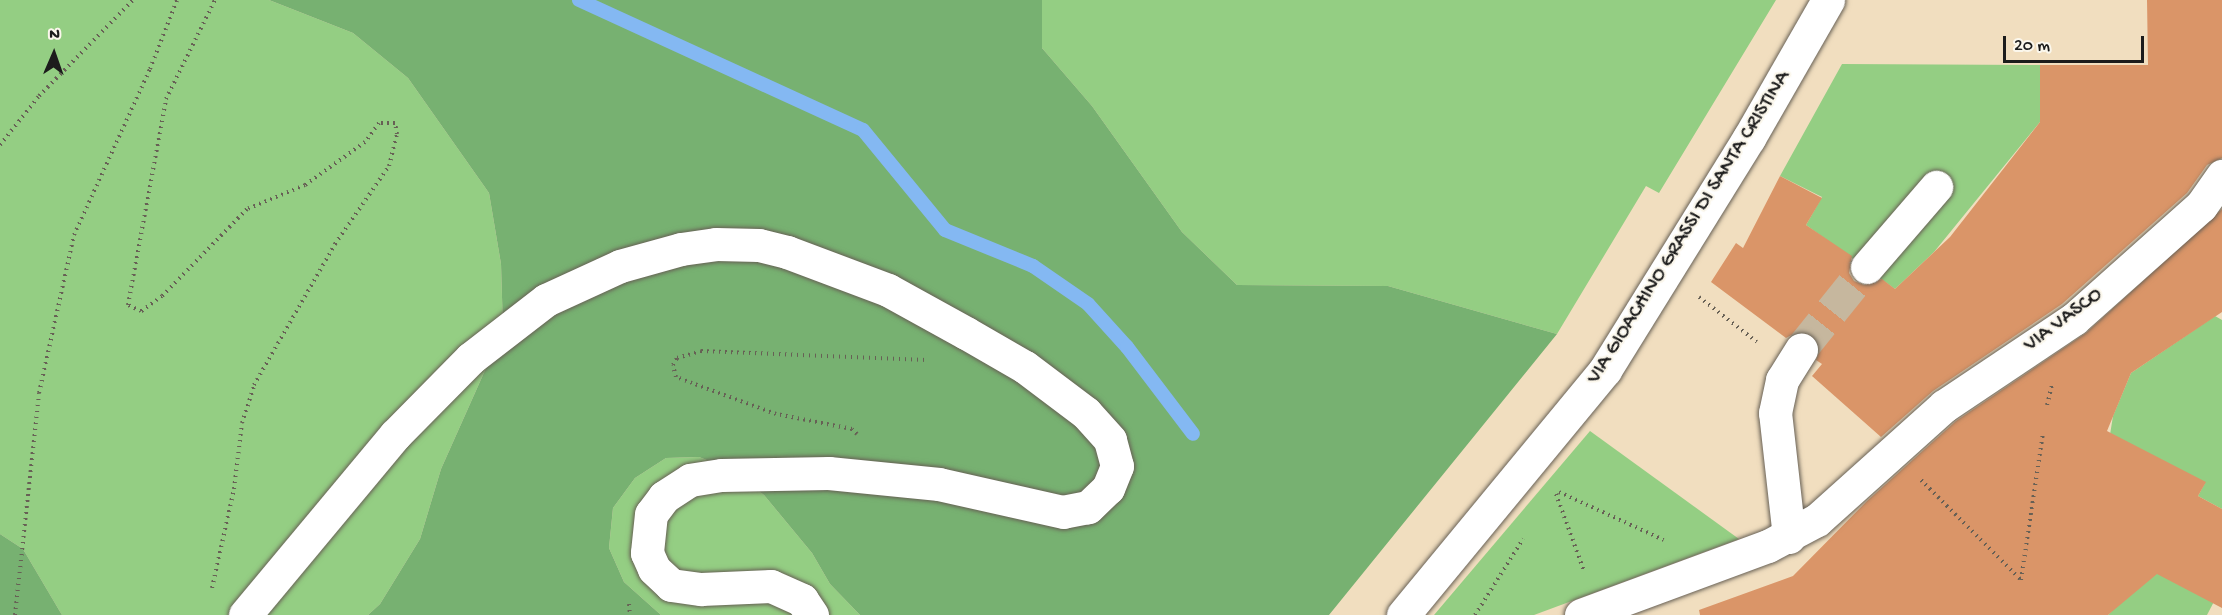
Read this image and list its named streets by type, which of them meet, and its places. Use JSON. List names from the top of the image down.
{
  "streets": {
    "street": ["VIA GIOACHINO GRASSI DI SANTA CRISTINA", "VIA VASCO"]
  },
  "scale_bar": "20 m",
  "north": "top"
}
